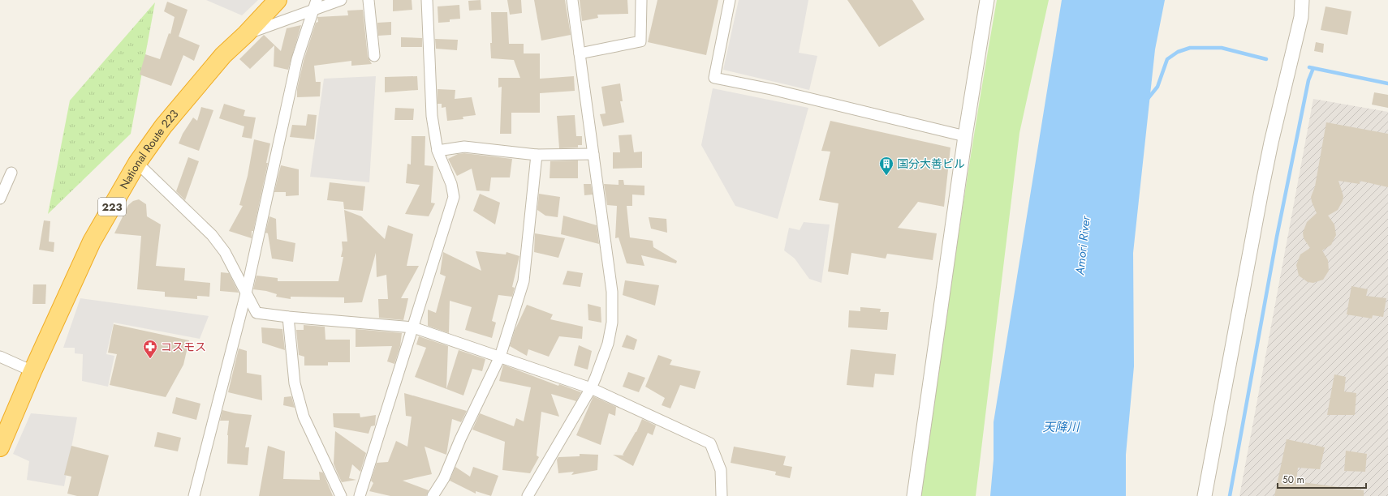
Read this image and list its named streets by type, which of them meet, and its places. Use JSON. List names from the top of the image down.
{
  "streets": {
    "highway": ["National Route 223", "223"]
  },
  "water": ["Amori River", "天降川"],
  "places": {
    "building": ["国分大善ビル"],
    "pharmacy": ["コスモス"]
  },
  "scale_bar": "50 m"
}
